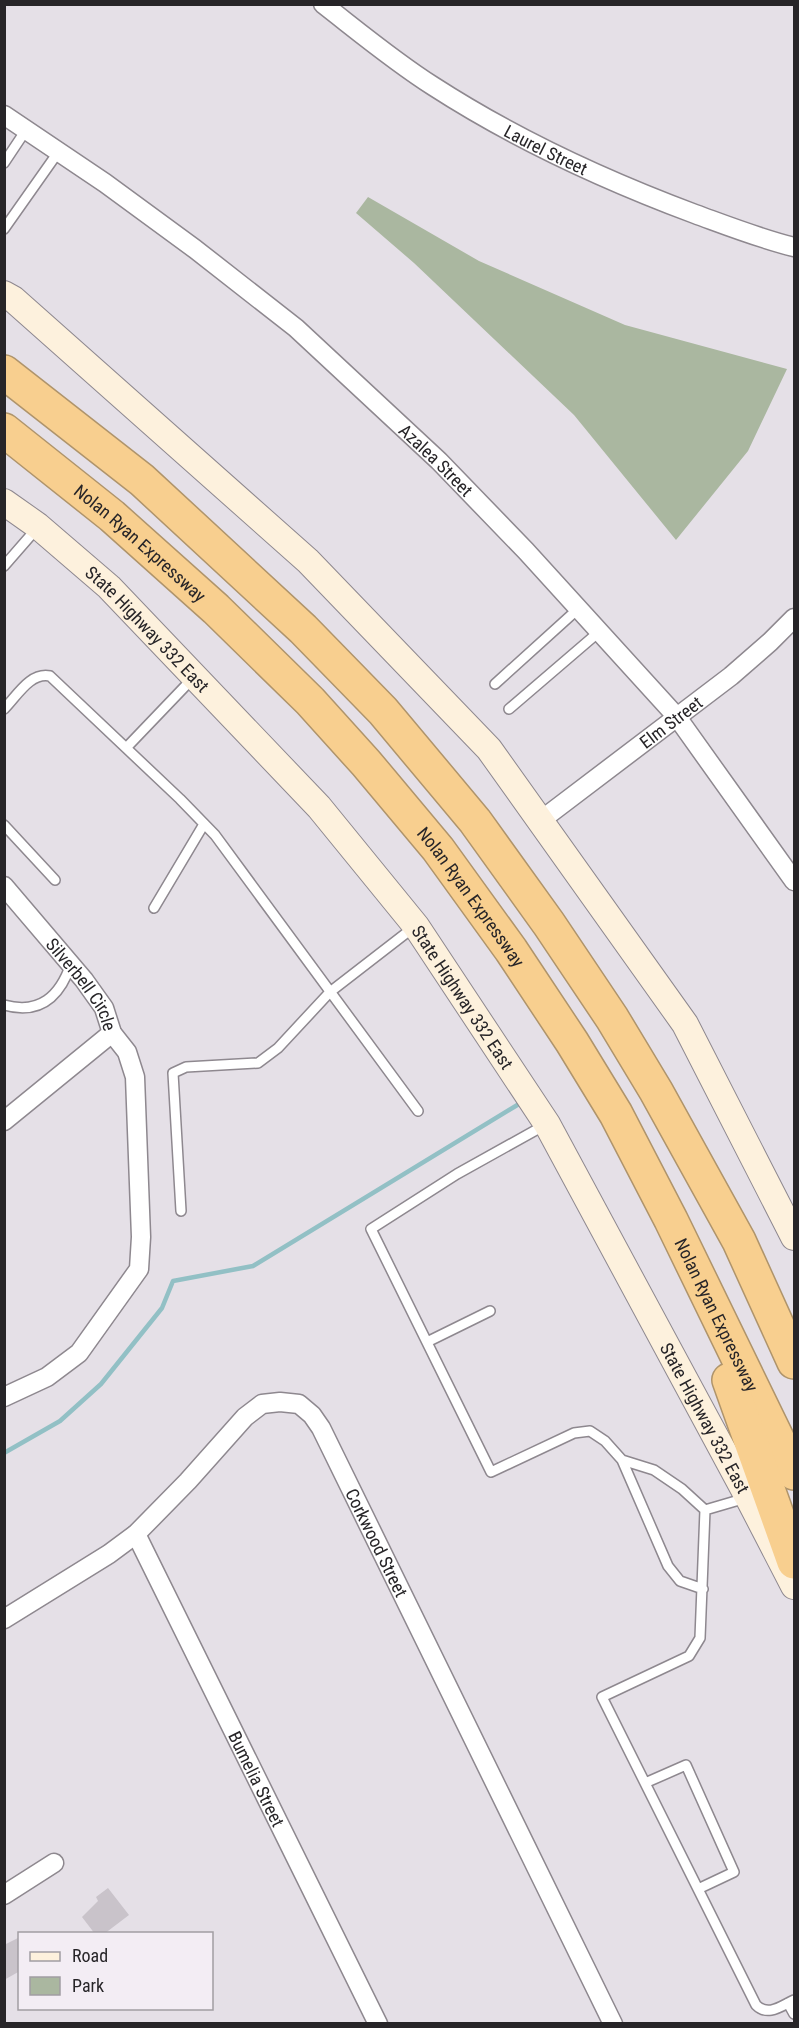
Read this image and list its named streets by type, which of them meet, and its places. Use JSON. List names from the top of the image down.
{
  "streets": {
    "highway": ["Nolan Ryan Expressway"],
    "main road": ["State Highway 332 East"],
    "street": [
      "Laurel Street",
      "Azalea Street",
      "Elm Street",
      "Silverbell Circle",
      "Corkwood Street",
      "Bumelia Street"
    ]
  },
  "crossings": [
    ["Azalea Street", "Elm Street"],
    ["Corkwood Street", "Bumelia Street"]
  ],
  "legend": ["Road", "Park"]
}
